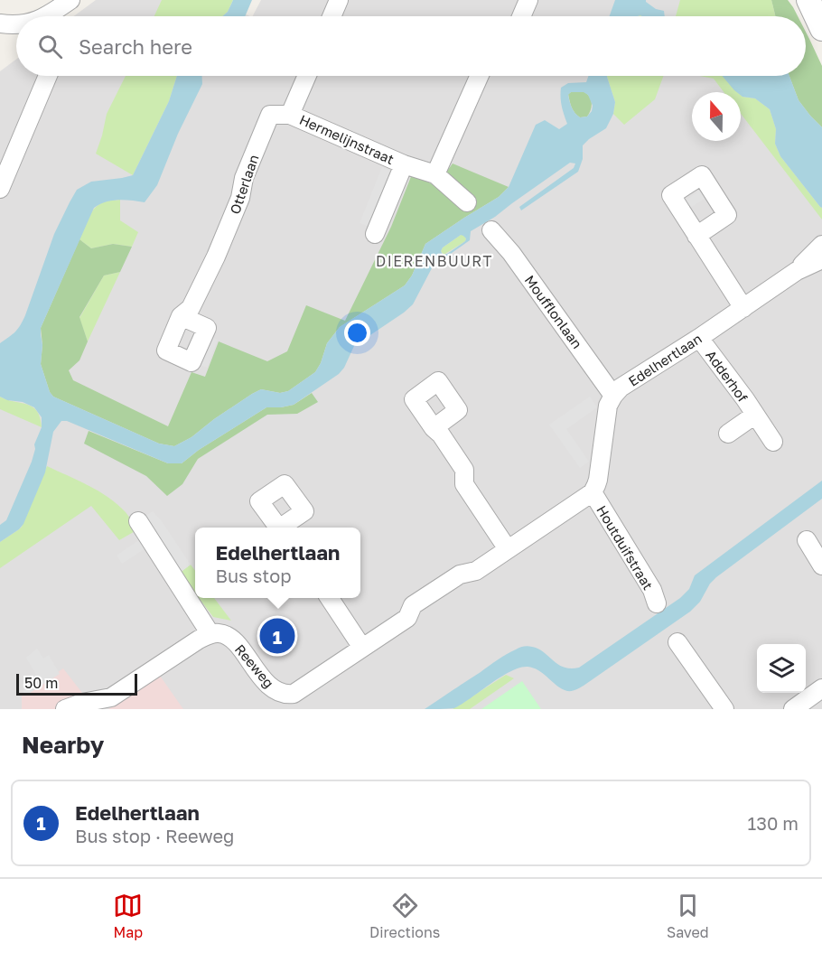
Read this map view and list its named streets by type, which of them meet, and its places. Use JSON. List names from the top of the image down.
{
  "streets": {
    "street": [
      "Hermelijnstraat",
      "Otterlaan",
      "Moufflonlaan",
      "Edelhertlaan",
      "Adderhof",
      "Houtduifstraat",
      "Reeweg"
    ]
  },
  "crossings": [
    ["Hermelijnstraat", "Otterlaan"],
    ["Moufflonlaan", "Edelhertlaan"],
    ["Edelhertlaan", "Adderhof"]
  ],
  "districts": ["DIERENBUURT"],
  "scale_bar": "50 m",
  "north": "top",
  "page": {
    "search": "Search here",
    "popup": ["Edelhertlaan", "Bus stop"],
    "pins": "1",
    "scale": "50 m",
    "heading": "Nearby",
    "list": [
      {
        "mark": "1",
        "name": "Edelhertlaan",
        "note": "Bus stop · Reeweg",
        "value": "130 m"
      }
    ],
    "nav": ["Map", "Directions", "Saved"]
  }
}
